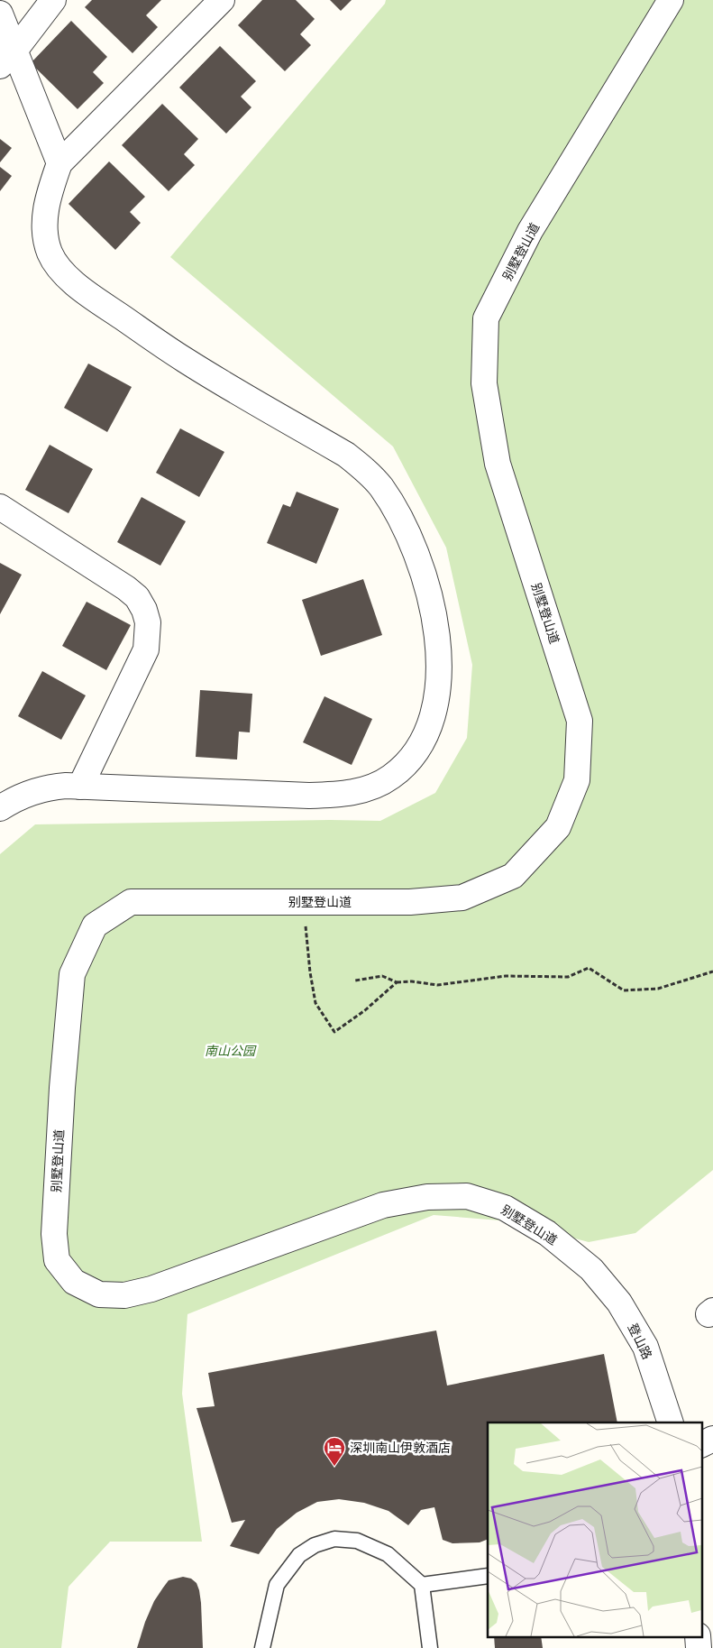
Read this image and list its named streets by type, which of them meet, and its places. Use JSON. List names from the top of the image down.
{
  "streets": {
    "street": ["别墅登山道", "登山路"]
  },
  "crossings": [
    ["别墅登山道", "登山路"]
  ],
  "parks": ["南山公园"],
  "places": {
    "hotel": ["深圳南山伊敦酒店"]
  }
}
